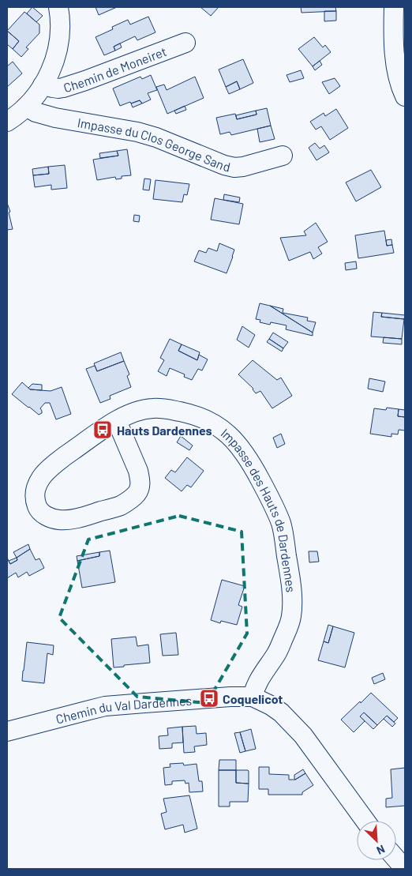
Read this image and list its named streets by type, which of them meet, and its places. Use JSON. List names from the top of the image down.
{
  "streets": {
    "street": [
      "Chemin de Moneiret",
      "Impasse du Clos George Sand",
      "Impasse des Hauts de Dardennes",
      "Chemin du Val Dardennes"
    ]
  },
  "crossings": [
    ["Impasse des Hauts de Dardennes", "Chemin du Val Dardennes"]
  ],
  "places": {
    "bus stop": ["Hauts Dardennes", "Coquelicot"]
  },
  "north": "bottom right"
}
